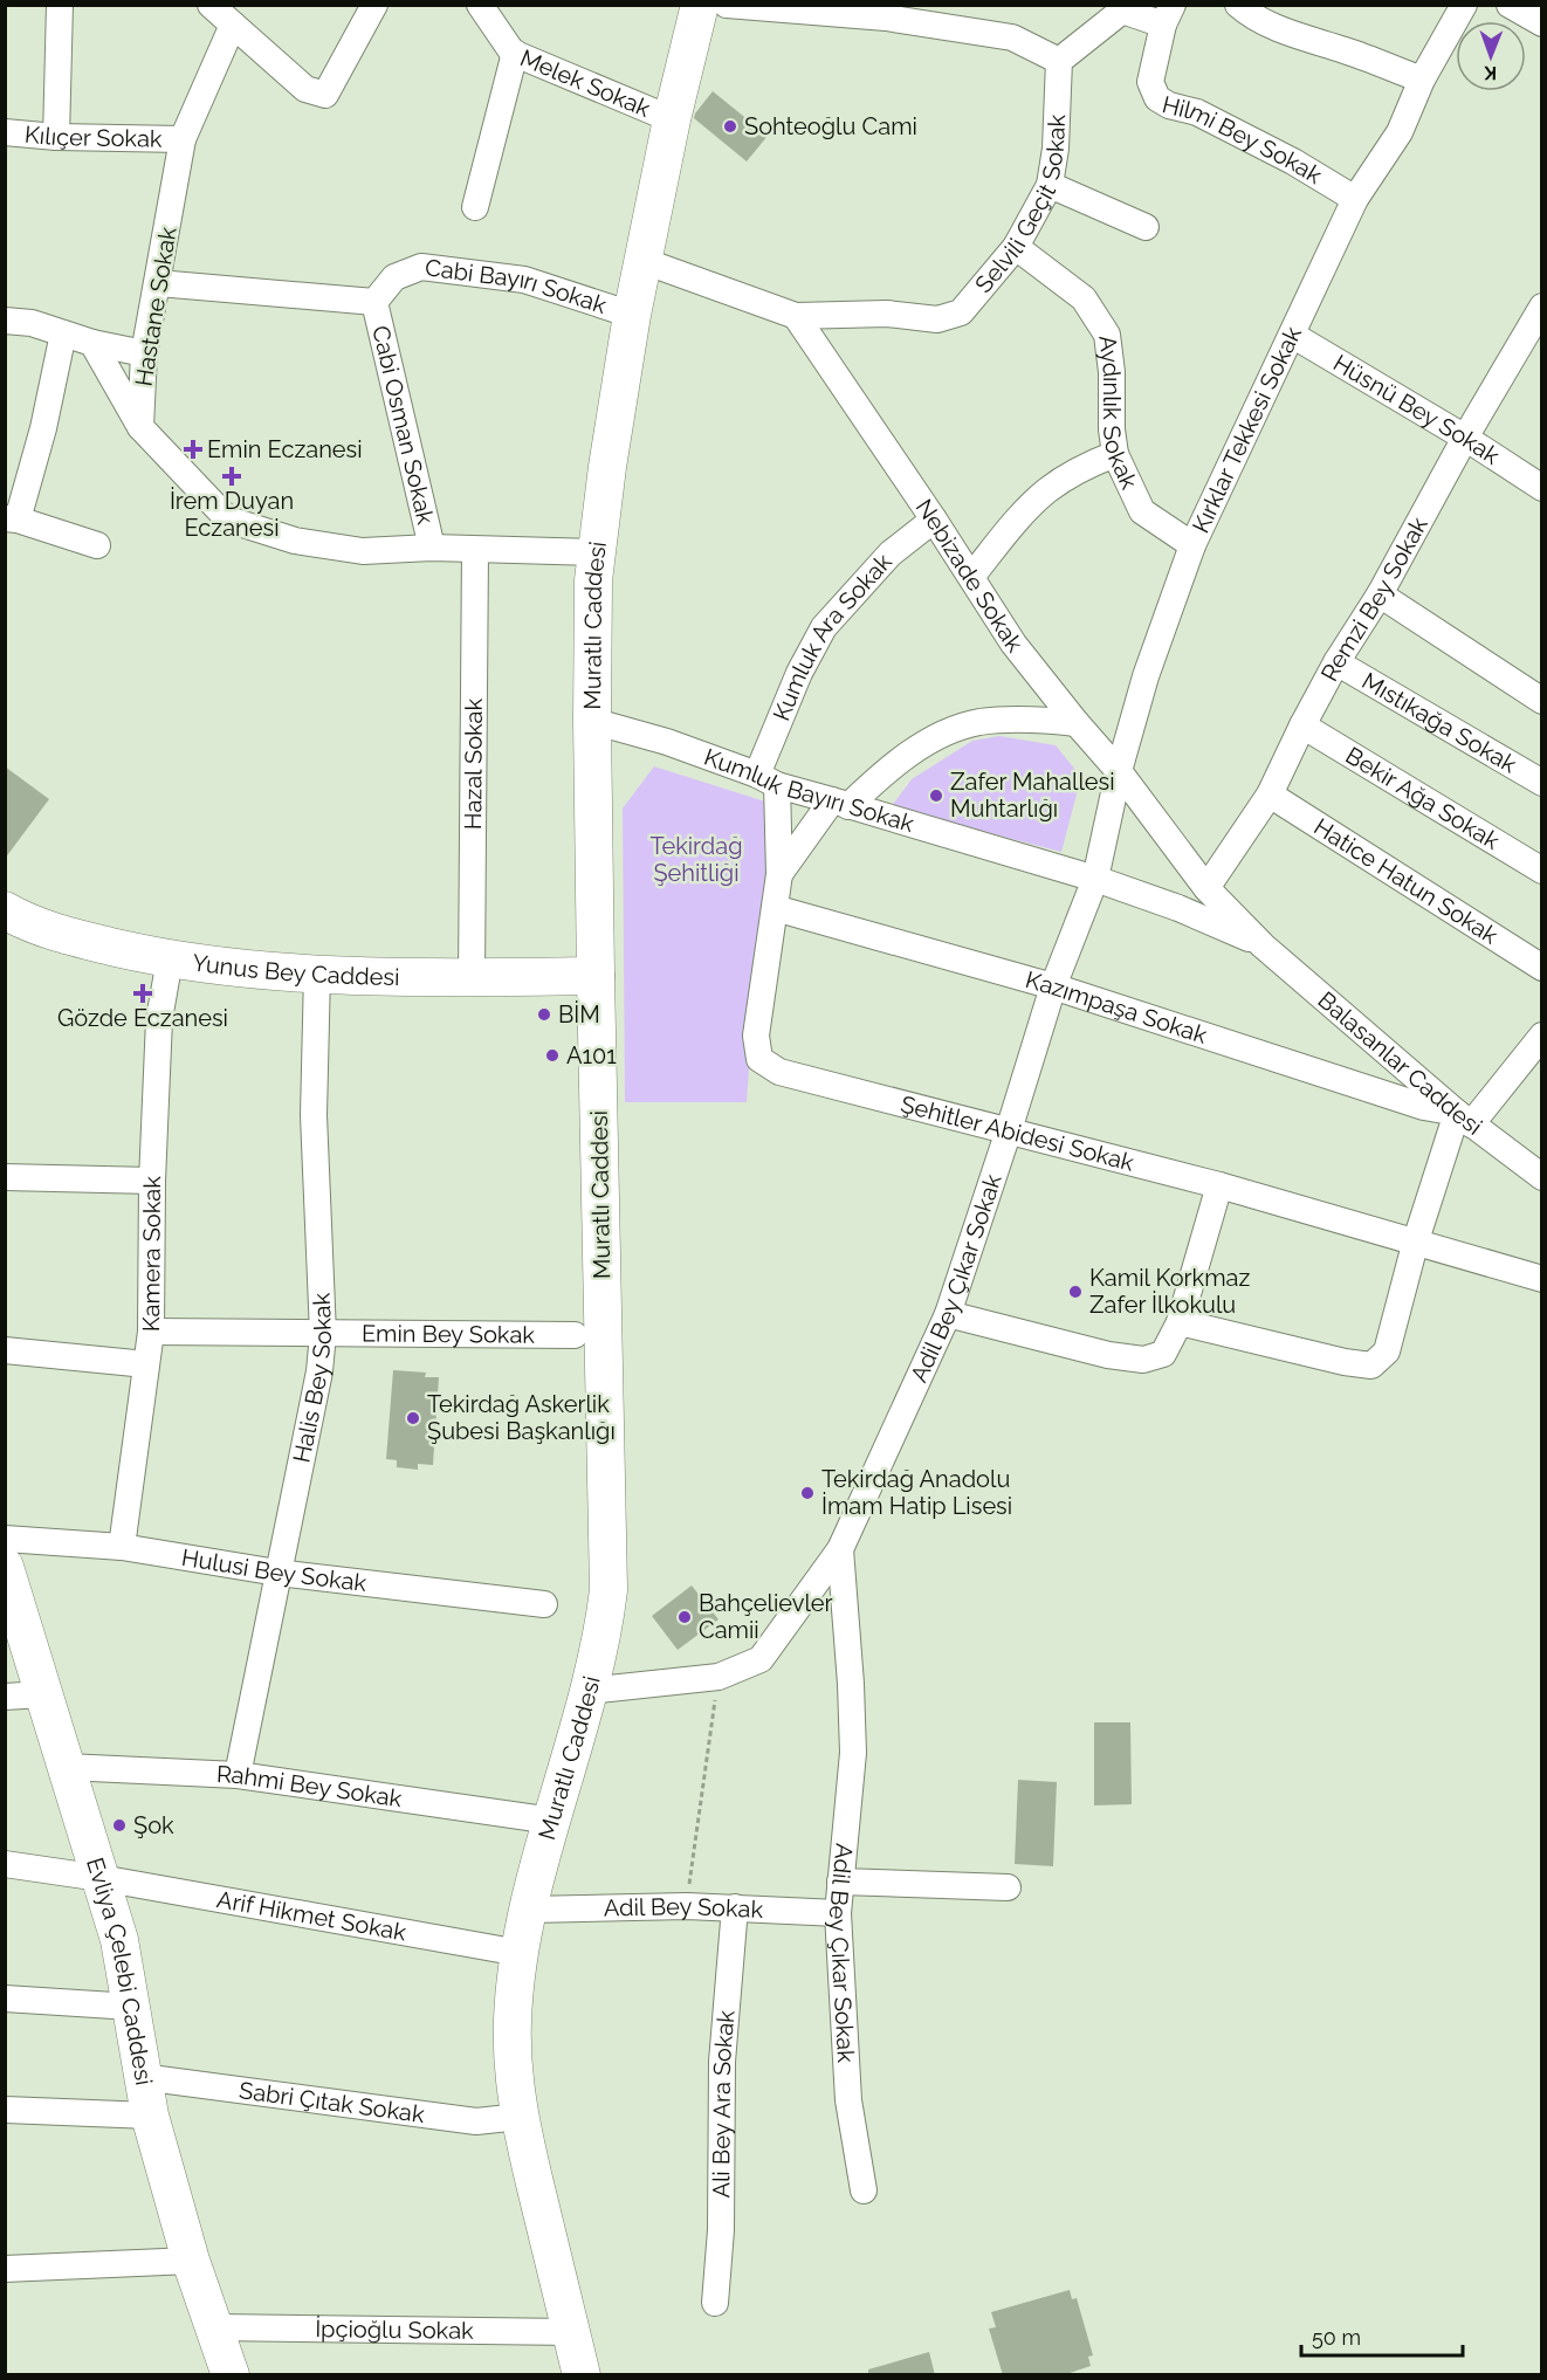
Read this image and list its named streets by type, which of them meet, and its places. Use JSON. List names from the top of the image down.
{
  "streets": {
    "main road": ["Muratlı Caddesi", "Yunus Bey Caddesi", "Evliya Çelebi Caddesi"],
    "street": [
      "Melek Sokak",
      "Kılıçer Sokak",
      "Hilmi Bey Sokak",
      "Selvili Geçit Sokak",
      "Cabi Bayırı Sokak",
      "Hastane Sokak",
      "Hüsnü Bey Sokak",
      "Aydınlık Sokak",
      "Cabi Osman Sokak",
      "Kırklar Tekkesi Sokak",
      "Nebizade Sokak",
      "Remzi Bey Sokak",
      "Kumluk Ara Sokak",
      "Mıstıkağa Sokak",
      "Hazal Sokak",
      "Kumluk Bayırı Sokak",
      "Bekir Ağa Sokak",
      "Hatice Hatun Sokak",
      "Kazımpaşa Sokak",
      "Balasanlar Caddesi",
      "Şehitler Abidesi Sokak",
      "Kamera Sokak",
      "Adil Bey Çıkar Sokak",
      "Emin Bey Sokak",
      "Halis Bey Sokak",
      "Hulusi Bey Sokak",
      "Rahmi Bey Sokak",
      "Adil Bey Sokak",
      "Arif Hikmet Sokak",
      "Sabri Çıtak Sokak",
      "Ali Bey Ara Sokak",
      "İpçioğlu Sokak"
    ]
  },
  "crossings": [
    ["Melek Sokak", "Muratlı Caddesi"],
    ["Kılıçer Sokak", "Hastane Sokak"],
    ["Hilmi Bey Sokak", "Kırklar Tekkesi Sokak"],
    ["Selvili Geçit Sokak", "Aydınlık Sokak"],
    ["Selvili Geçit Sokak", "Nebizade Sokak"],
    ["Cabi Bayırı Sokak", "Cabi Osman Sokak"],
    ["Cabi Bayırı Sokak", "Muratlı Caddesi"],
    ["Hüsnü Bey Sokak", "Kırklar Tekkesi Sokak"],
    ["Hüsnü Bey Sokak", "Remzi Bey Sokak"],
    ["Aydınlık Sokak", "Kırklar Tekkesi Sokak"],
    ["Kırklar Tekkesi Sokak", "Nebizade Sokak"],
    ["Kırklar Tekkesi Sokak", "Kumluk Bayırı Sokak"],
    ["Kırklar Tekkesi Sokak", "Adil Bey Çıkar Sokak"],
    ["Nebizade Sokak", "Remzi Bey Sokak"],
    ["Nebizade Sokak", "Kumluk Ara Sokak"],
    ["Nebizade Sokak", "Kumluk Bayırı Sokak"],
    ["Nebizade Sokak", "Balasanlar Caddesi"],
    ["Remzi Bey Sokak", "Mıstıkağa Sokak"],
    ["Remzi Bey Sokak", "Bekir Ağa Sokak"],
    ["Remzi Bey Sokak", "Hatice Hatun Sokak"],
    ["Muratlı Caddesi", "Kumluk Bayırı Sokak"],
    ["Muratlı Caddesi", "Yunus Bey Caddesi"],
    ["Muratlı Caddesi", "Adil Bey Çıkar Sokak"],
    ["Muratlı Caddesi", "Rahmi Bey Sokak"],
    ["Muratlı Caddesi", "Adil Bey Sokak"],
    ["Muratlı Caddesi", "Arif Hikmet Sokak"],
    ["Muratlı Caddesi", "Sabri Çıtak Sokak"],
    ["Muratlı Caddesi", "İpçioğlu Sokak"],
    ["Kumluk Ara Sokak", "Kumluk Bayırı Sokak"],
    ["Kumluk Ara Sokak", "Şehitler Abidesi Sokak"],
    ["Hazal Sokak", "Yunus Bey Caddesi"],
    ["Kumluk Bayırı Sokak", "Balasanlar Caddesi"],
    ["Kumluk Bayırı Sokak", "Şehitler Abidesi Sokak"],
    ["Kumluk Bayırı Sokak", "Adil Bey Çıkar Sokak"],
    ["Yunus Bey Caddesi", "Kamera Sokak"],
    ["Yunus Bey Caddesi", "Halis Bey Sokak"],
    ["Kazımpaşa Sokak", "Balasanlar Caddesi"],
    ["Kazımpaşa Sokak", "Şehitler Abidesi Sokak"],
    ["Kazımpaşa Sokak", "Adil Bey Çıkar Sokak"],
    ["Şehitler Abidesi Sokak", "Adil Bey Çıkar Sokak"],
    ["Kamera Sokak", "Emin Bey Sokak"],
    ["Kamera Sokak", "Hulusi Bey Sokak"],
    ["Adil Bey Çıkar Sokak", "Adil Bey Sokak"],
    ["Emin Bey Sokak", "Halis Bey Sokak"],
    ["Halis Bey Sokak", "Hulusi Bey Sokak"],
    ["Halis Bey Sokak", "Rahmi Bey Sokak"],
    ["Rahmi Bey Sokak", "Evliya Çelebi Caddesi"],
    ["Adil Bey Sokak", "Ali Bey Ara Sokak"],
    ["Arif Hikmet Sokak", "Evliya Çelebi Caddesi"],
    ["Evliya Çelebi Caddesi", "Sabri Çıtak Sokak"],
    ["Evliya Çelebi Caddesi", "İpçioğlu Sokak"]
  ],
  "parks": ["Tekirdağ Şehitliği"],
  "places": {
    "other": [
      "Sohteoğlu Cami",
      "Zafer Mahallesi Muhtarlığı",
      "BİM",
      "A101",
      "Kamil Korkmaz Zafer İlkokulu",
      "Tekirdağ Askerlik Şubesi Başkanlığı",
      "Tekirdağ Anadolu İmam Hatip Lisesi",
      "Bahçelievler Camii",
      "Şok"
    ],
    "health": ["Emin Eczanesi", "İrem Duyan Eczanesi", "Gözde Eczanesi"]
  },
  "scale_bar": "50 m",
  "north": "bottom"
}
